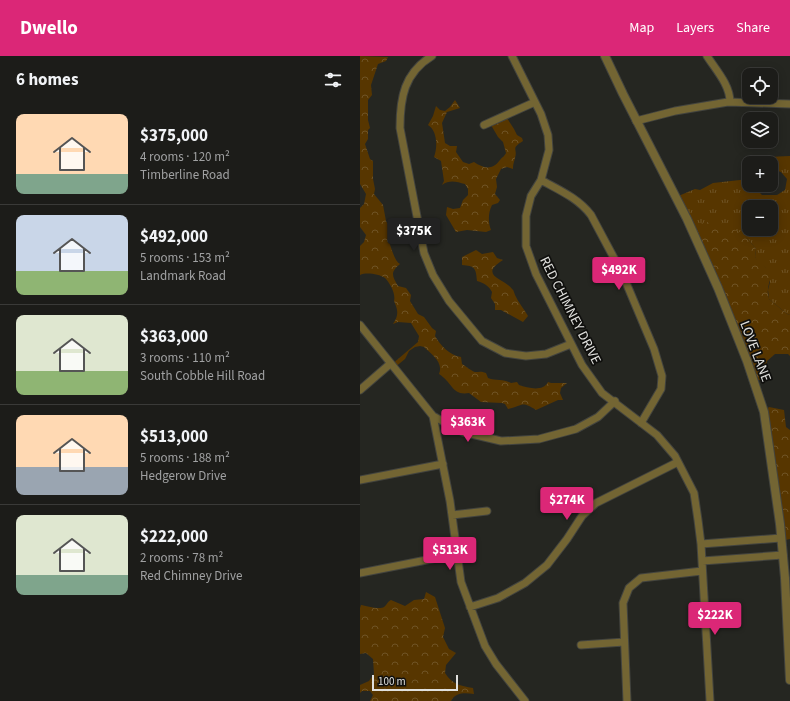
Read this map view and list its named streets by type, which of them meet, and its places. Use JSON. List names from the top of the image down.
{
  "streets": {
    "street": ["RED CHIMNEY DRIVE", "LOVE LANE"]
  },
  "scale_bar": "100 m",
  "page": {
    "header": "Dwello",
    "nav": ["Map", "Layers", "Share"],
    "heading": "6 homes",
    "map_buttons": ["+", "−"],
    "list": [
      {
        "name": "$375,000",
        "note": "4 rooms · 120 m² · Timberline Road"
      },
      {
        "name": "$492,000",
        "note": "5 rooms · 153 m² · Landmark Road"
      },
      {
        "name": "$363,000",
        "note": "3 rooms · 110 m² · South Cobble Hill Road"
      },
      {
        "name": "$513,000",
        "note": "5 rooms · 188 m² · Hedgerow Drive"
      },
      {
        "name": "$222,000",
        "note": "2 rooms · 78 m² · Red Chimney Drive"
      }
    ],
    "price": [
      "$375K",
      "$492K",
      "$363K",
      "$274K",
      "$513K",
      "$222K"
    ],
    "scale": "100 m"
  }
}
